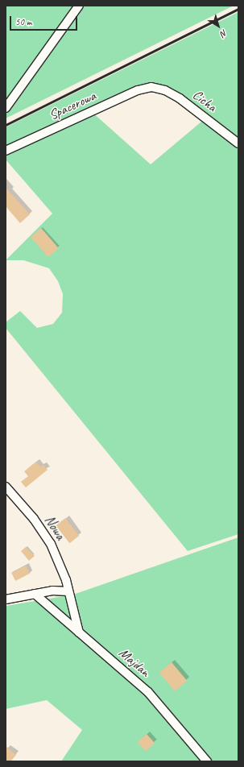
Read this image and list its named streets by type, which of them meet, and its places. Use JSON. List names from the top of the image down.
{
  "streets": {
    "street": [
      "Cicha",
      "Spacerowa",
      "Nowa",
      "Majdan"
    ]
  },
  "crossings": [
    ["Cicha", "Spacerowa"],
    ["Nowa", "Majdan"]
  ],
  "scale_bar": "50 m",
  "north": "bottom right"
}
